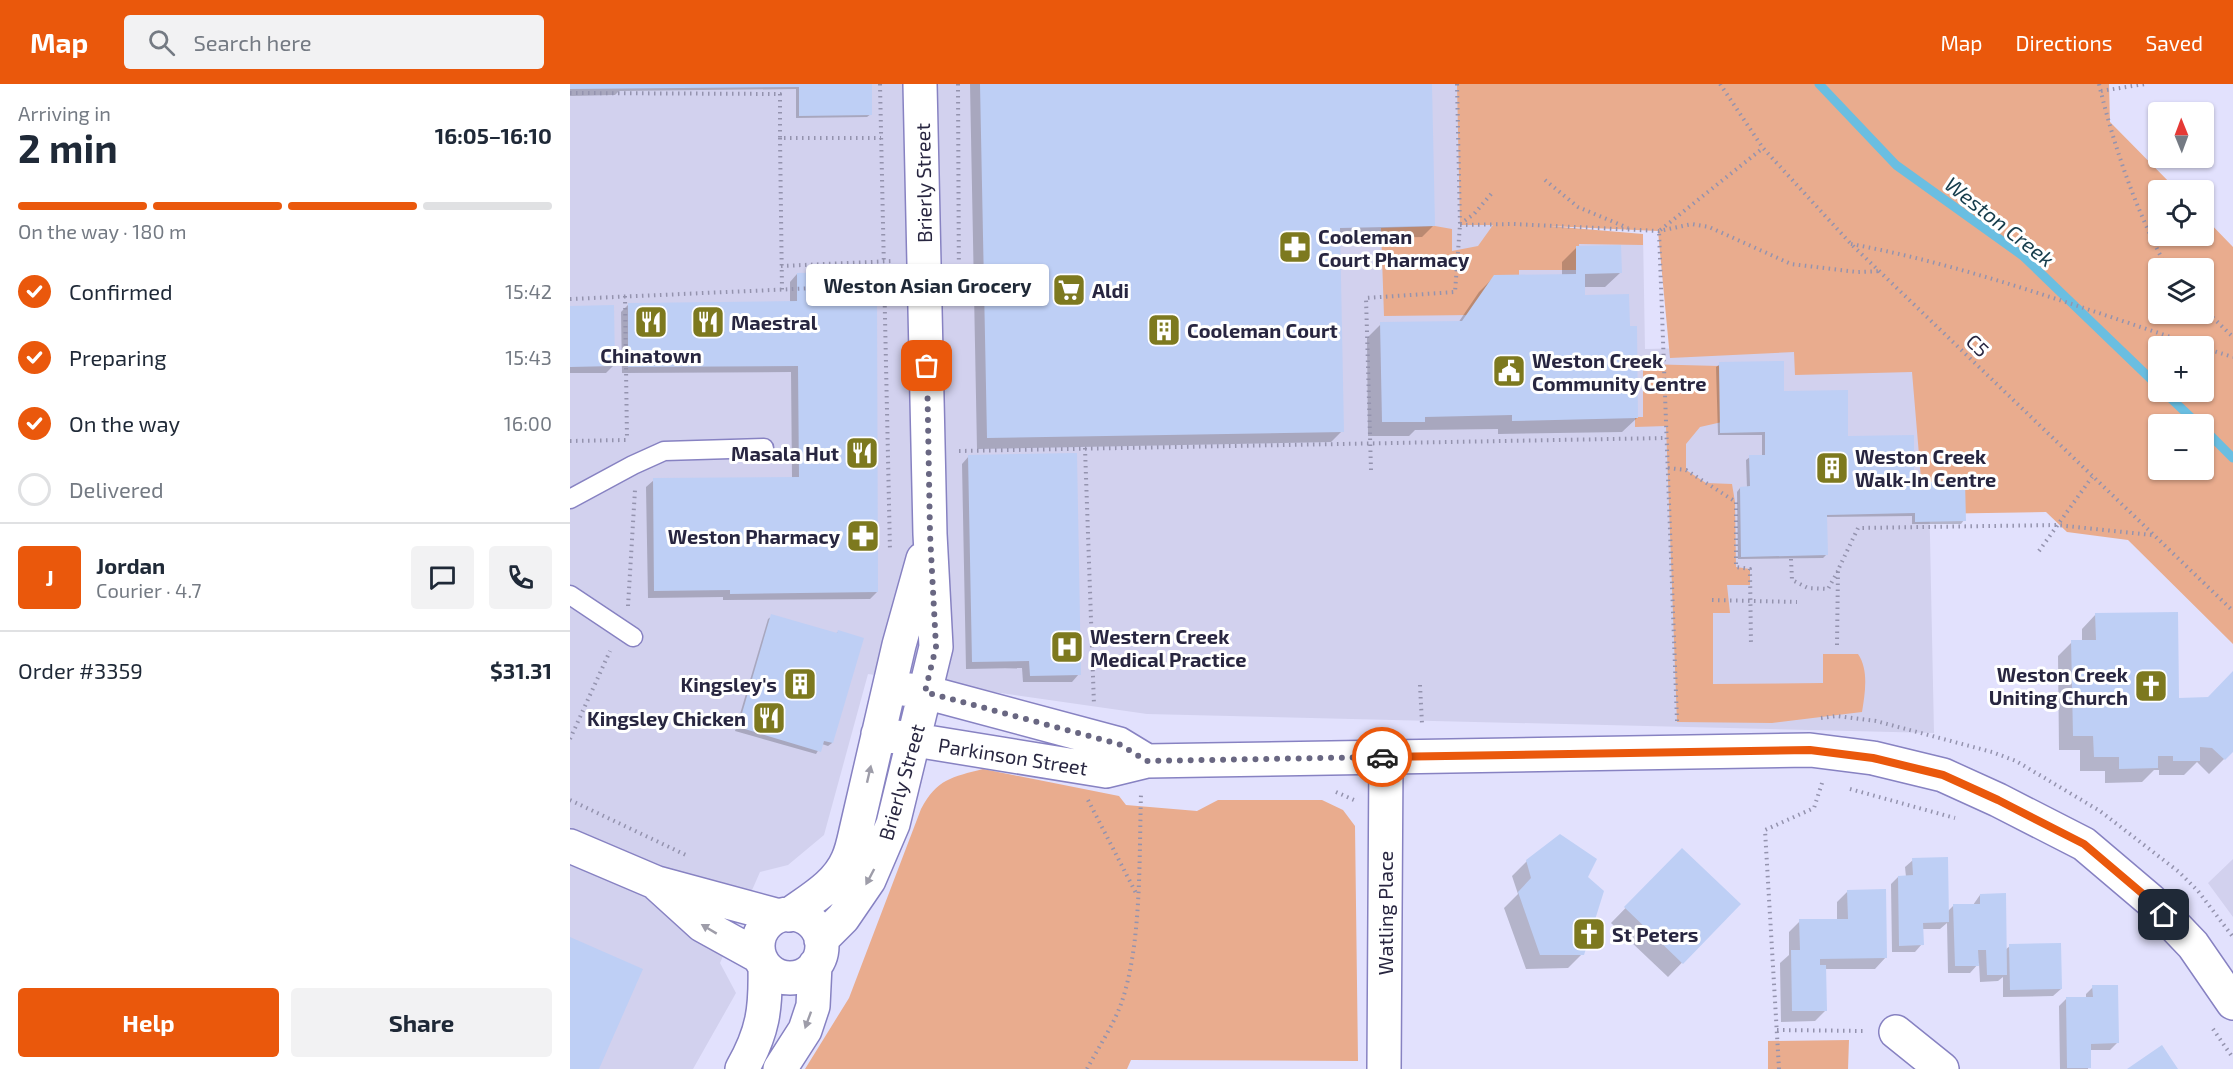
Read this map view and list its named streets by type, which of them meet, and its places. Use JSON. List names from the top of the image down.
{
  "streets": {
    "street": ["Brierly Street", "Parkinson Street", "Watling Place"],
    "path": ["C5"]
  },
  "crossings": [
    ["Brierly Street", "Parkinson Street"],
    ["Parkinson Street", "Watling Place"]
  ],
  "water": ["Weston Creek"],
  "places": {
    "pharmacy": ["Cooleman Court Pharmacy", "Weston Pharmacy"],
    "supermarket": ["Aldi"],
    "restaurant": [
      "Chinatown",
      "Maestral",
      "Masala Hut",
      "Kingsley Chicken"
    ],
    "building": ["Cooleman Court", "Weston Creek Walk-In Centre", "Kingsley's"],
    "other": ["Weston Asian Grocery"],
    "public building": ["Weston Creek Community Centre"],
    "hospital": ["Western Creek Medical Practice"],
    "church": ["Weston Creek Uniting Church", "St Peters"]
  },
  "north": "top",
  "page": {
    "header": "Map",
    "search": "Search here",
    "nav": ["Map", "Directions", "Saved"],
    "heading": ["2 min", "Arriving in", "16:05–16:10"],
    "panel": [
      "Jordan",
      "Courier · 4.7",
      "Order #3359",
      "$31.31"
    ],
    "map_buttons": ["+", "−"],
    "bar": "On the way · 180 m",
    "list": [
      ["Confirmed", "15:42"],
      ["Preparing", "15:43"],
      ["On the way", "16:00"],
      "Delivered"
    ],
    "bubble": "Weston Asian Grocery",
    "round": "J",
    "buttons": ["Help", "Share"]
  }
}
